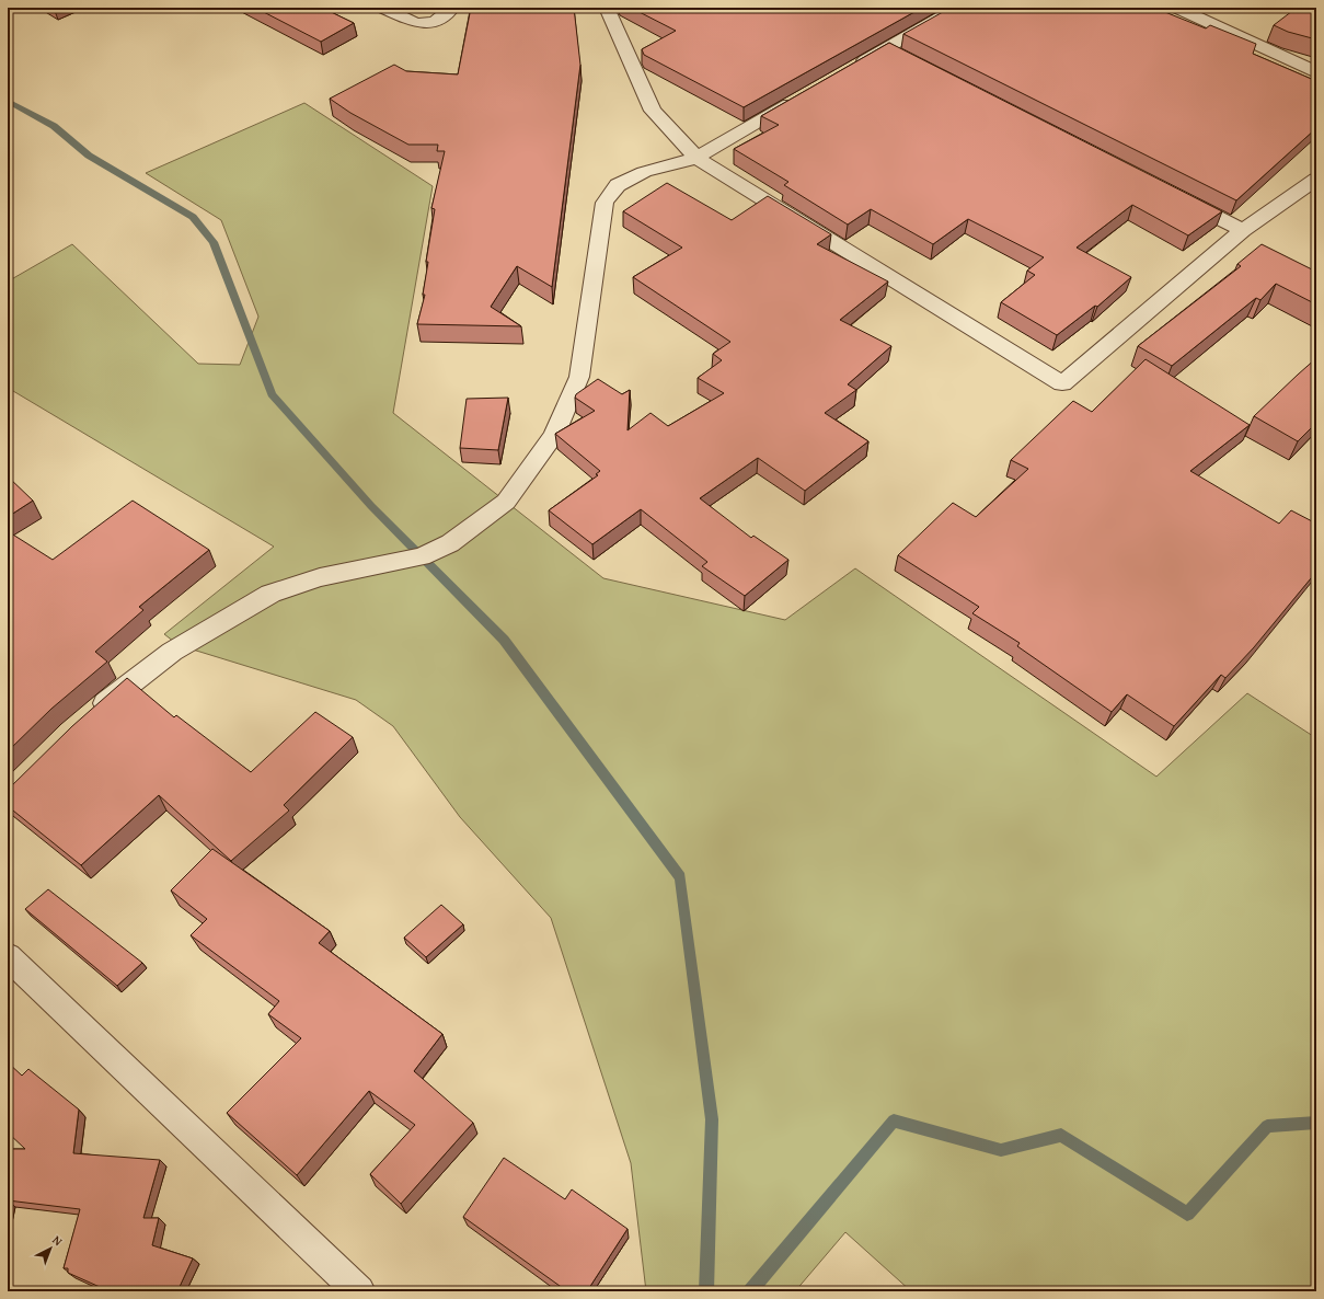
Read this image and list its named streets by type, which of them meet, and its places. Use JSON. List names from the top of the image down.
{
  "north": "top right"
}
